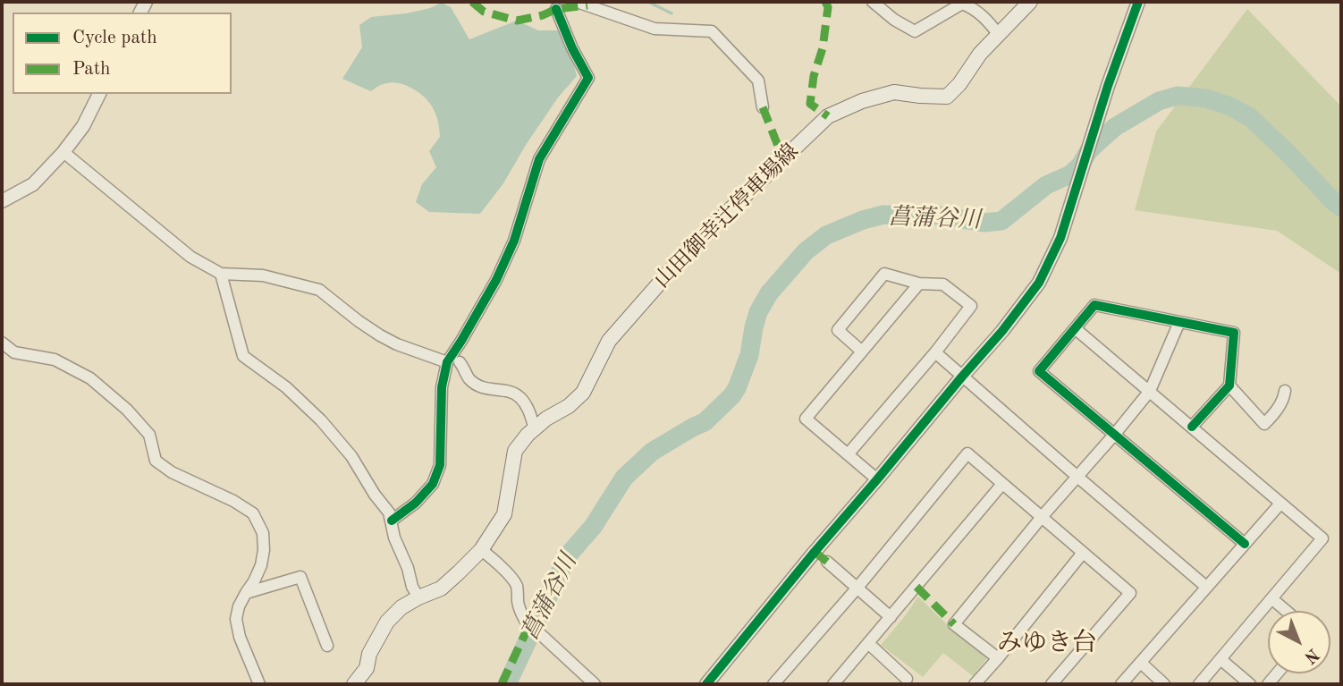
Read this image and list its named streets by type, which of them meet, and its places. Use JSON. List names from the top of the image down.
{
  "streets": {
    "main road": ["山田御幸辻停車場線"]
  },
  "districts": ["みゆき台"],
  "water": ["菖蒲谷川"],
  "legend": ["Cycle path", "Path"],
  "north": "bottom right"
}
